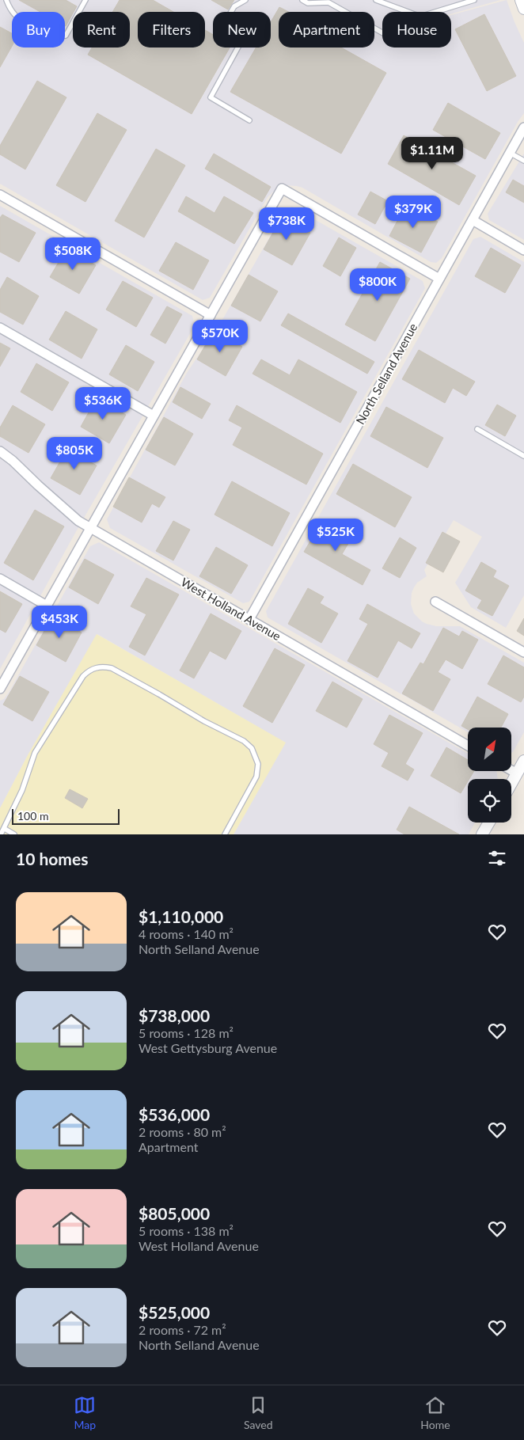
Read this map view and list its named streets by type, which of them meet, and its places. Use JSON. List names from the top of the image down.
{
  "streets": {
    "street": ["North Selland Avenue", "West Holland Avenue"]
  },
  "crossings": [
    ["North Selland Avenue", "West Holland Avenue"]
  ],
  "scale_bar": "100 m",
  "north": "top right",
  "page": {
    "chip": [
      "Buy",
      "Rent",
      "Filters",
      "New",
      "Apartment",
      "House"
    ],
    "price": [
      "$1.11M",
      "$379K",
      "$738K",
      "$508K",
      "$800K",
      "$570K",
      "$536K",
      "$805K",
      "$525K",
      "$453K"
    ],
    "scale": "100 m",
    "heading": "10 homes",
    "list": [
      {
        "name": "$1,110,000",
        "note": "4 rooms · 140 m² · North Selland Avenue"
      },
      {
        "name": "$738,000",
        "note": "5 rooms · 128 m² · West Gettysburg Avenue"
      },
      {
        "name": "$536,000",
        "note": "2 rooms · 80 m² · Apartment"
      },
      {
        "name": "$805,000",
        "note": "5 rooms · 138 m² · West Holland Avenue"
      },
      {
        "name": "$525,000",
        "note": "2 rooms · 72 m² · North Selland Avenue"
      }
    ],
    "tabs": ["Map", "Saved", "Home"]
  }
}
